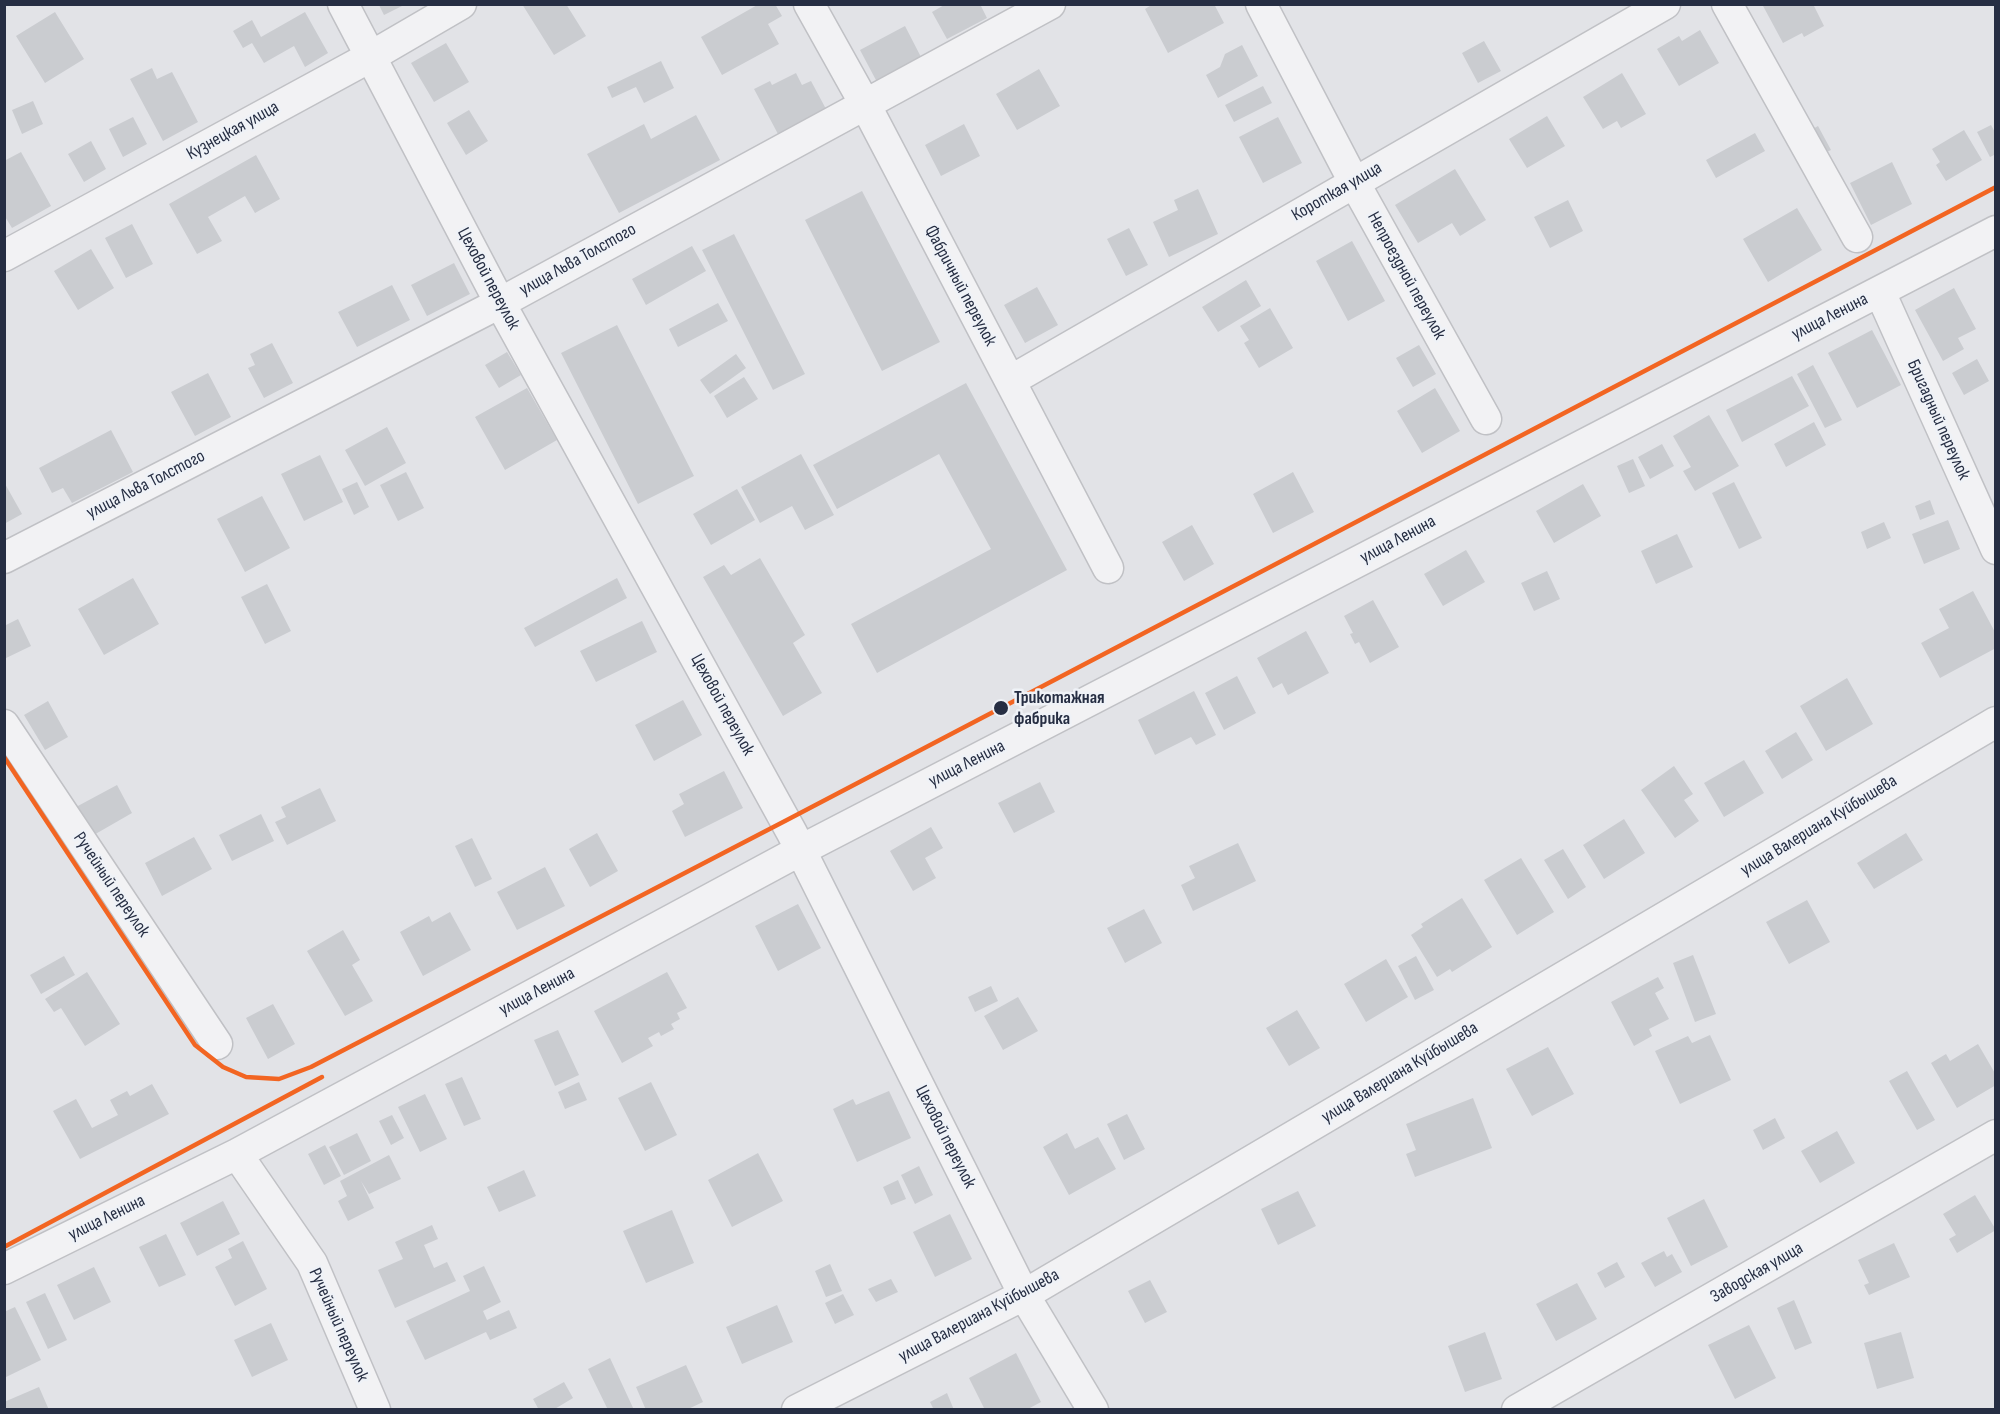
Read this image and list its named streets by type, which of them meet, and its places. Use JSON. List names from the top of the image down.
{
  "streets": {
    "street": [
      "Кузнецкая улица",
      "Короткая улица",
      "улица Льва Толстого",
      "Непроездной переулок",
      "Цеховой переулок",
      "Фабричный переулок",
      "улица Ленина",
      "Бригадный переулок",
      "улица Валериана Куйбышева",
      "Ручейный переулок",
      "Заводская улица"
    ]
  },
  "crossings": [
    ["Кузнецкая улица", "Цеховой переулок"],
    ["Короткая улица", "Непроездной переулок"],
    ["Короткая улица", "Фабричный переулок"],
    ["улица Льва Толстого", "Цеховой переулок"],
    ["улица Льва Толстого", "Фабричный переулок"],
    ["Цеховой переулок", "улица Ленина"],
    ["Цеховой переулок", "улица Валериана Куйбышева"],
    ["улица Ленина", "Бригадный переулок"],
    ["улица Ленина", "Ручейный переулок"]
  ],
  "places": ["Трикотажная фабрика"]
}
